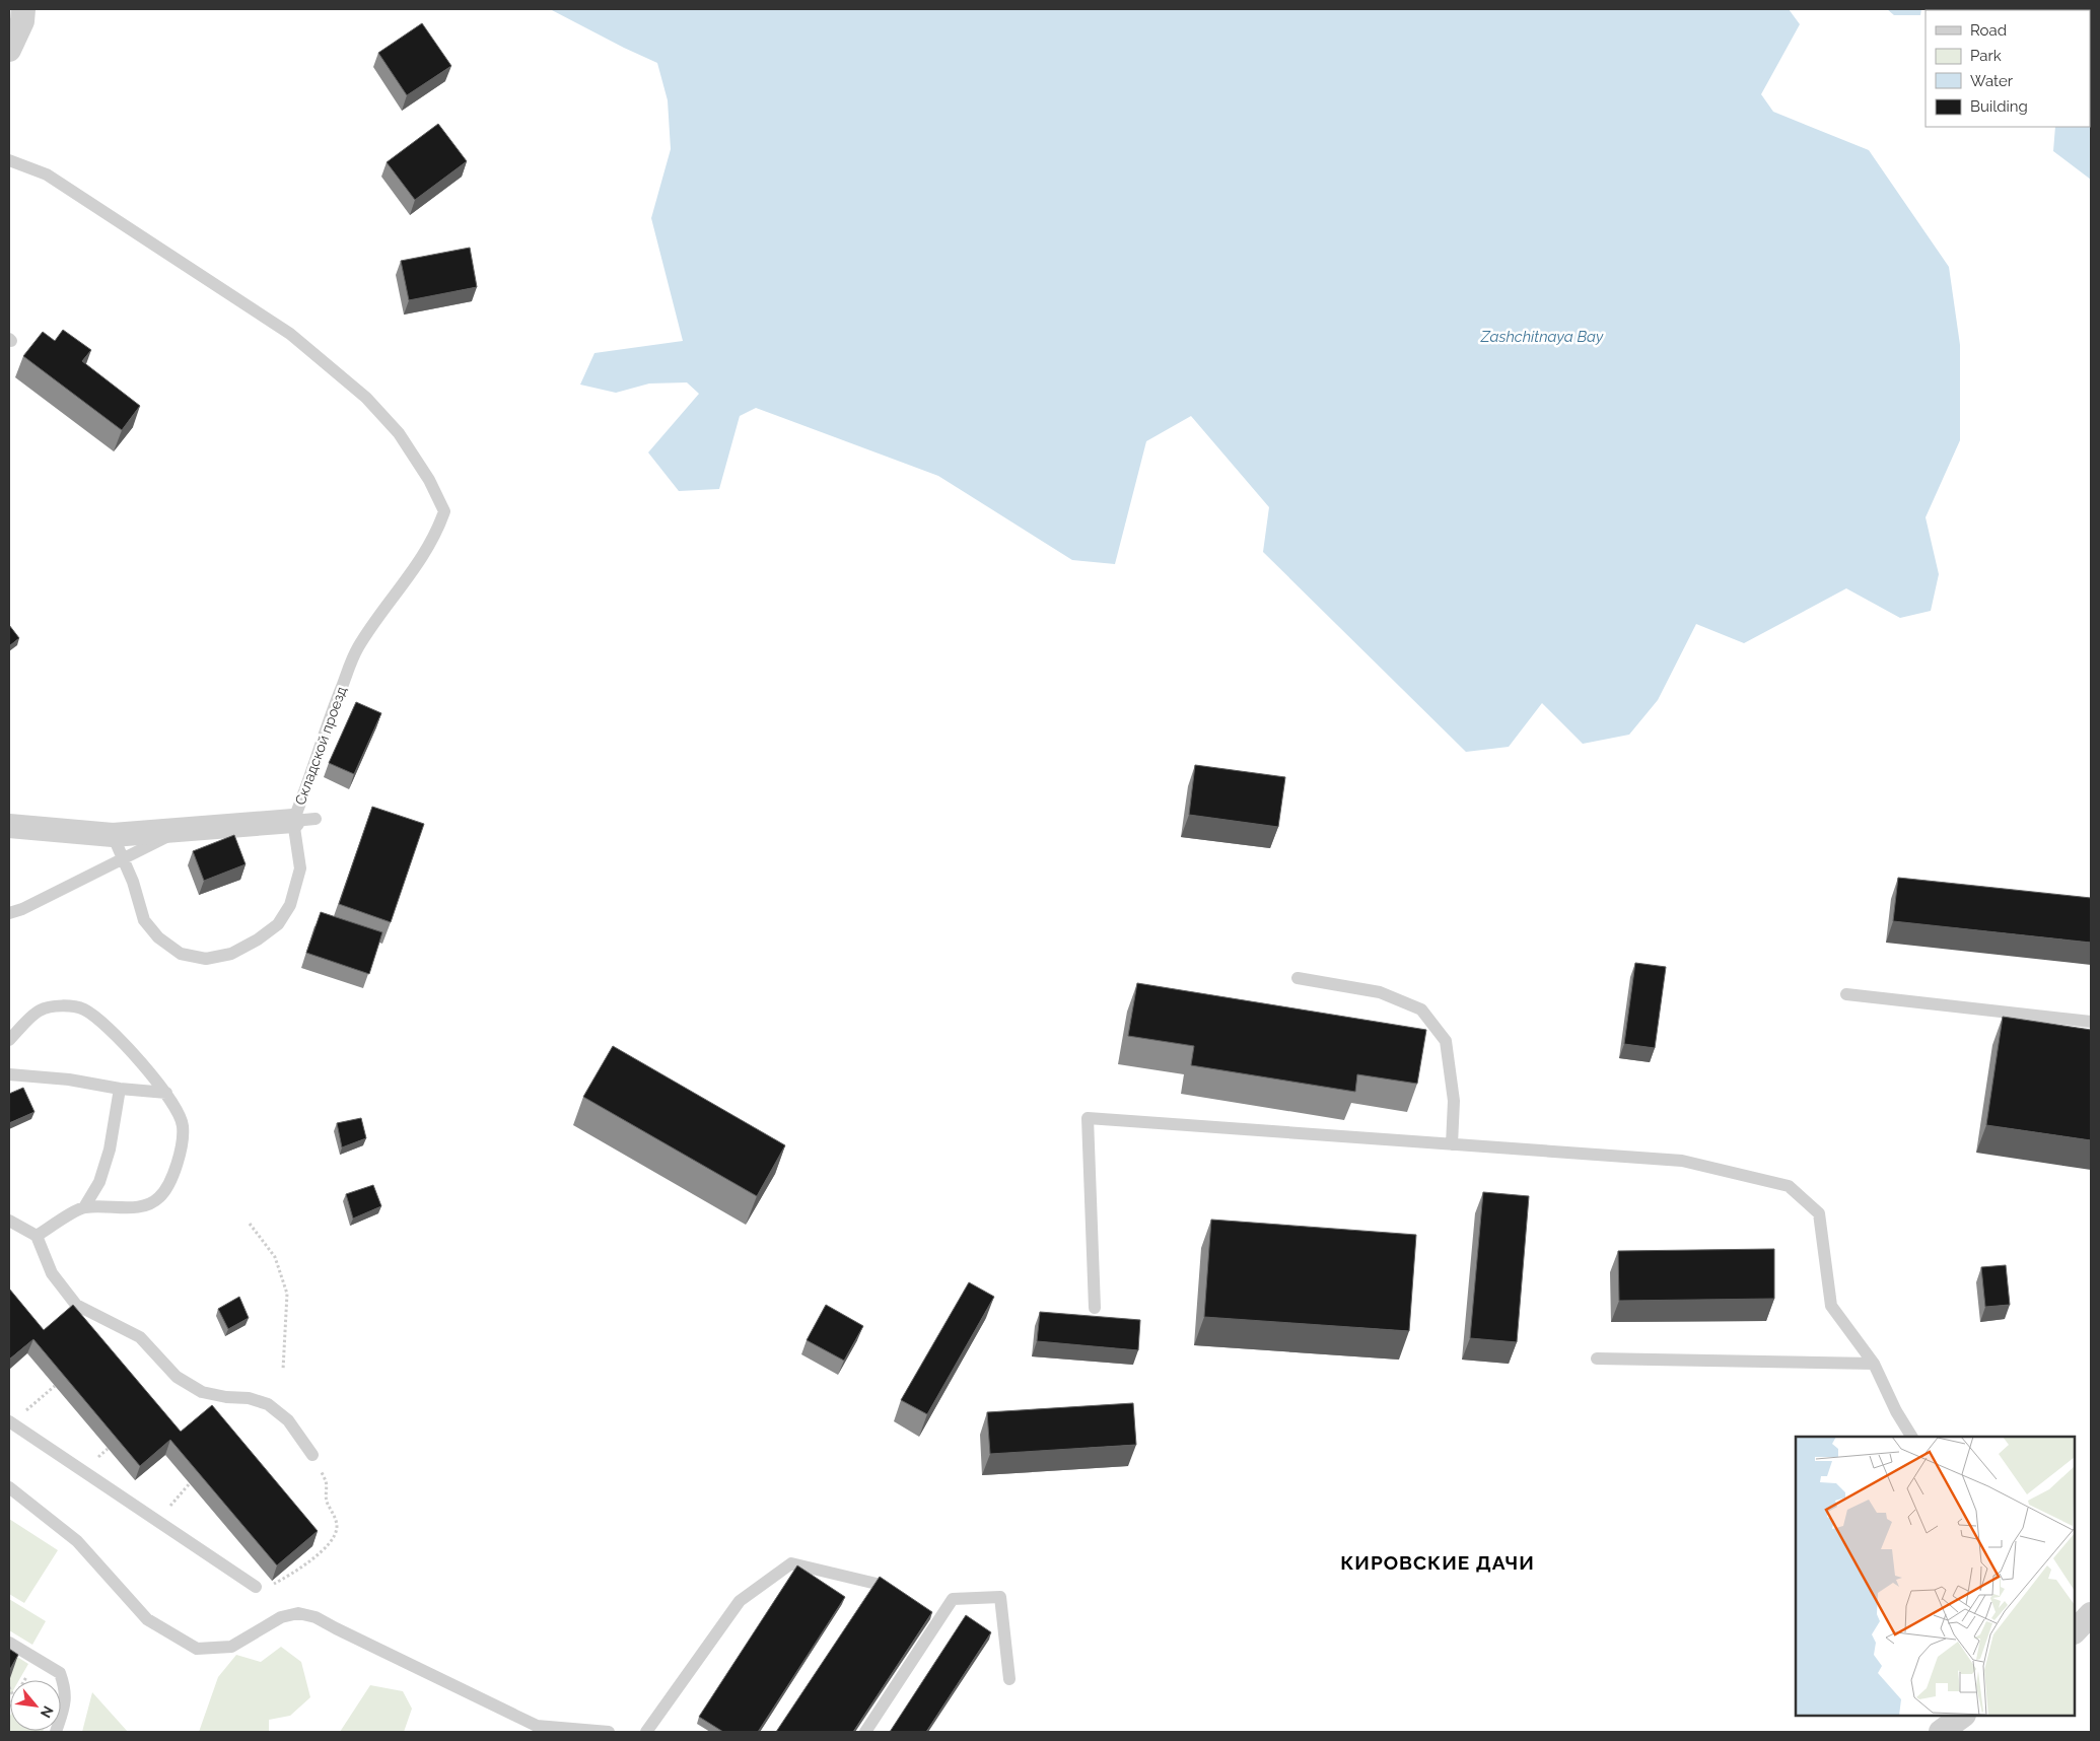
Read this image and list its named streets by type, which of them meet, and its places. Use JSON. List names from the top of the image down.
{
  "streets": {
    "street": ["Складской проезд"]
  },
  "districts": ["КИРОВСКИЕ ДАЧИ"],
  "water": ["Zashchitnaya Bay"],
  "legend": [
    "Road",
    "Park",
    "Water",
    "Building"
  ],
  "north": "bottom right"
}
